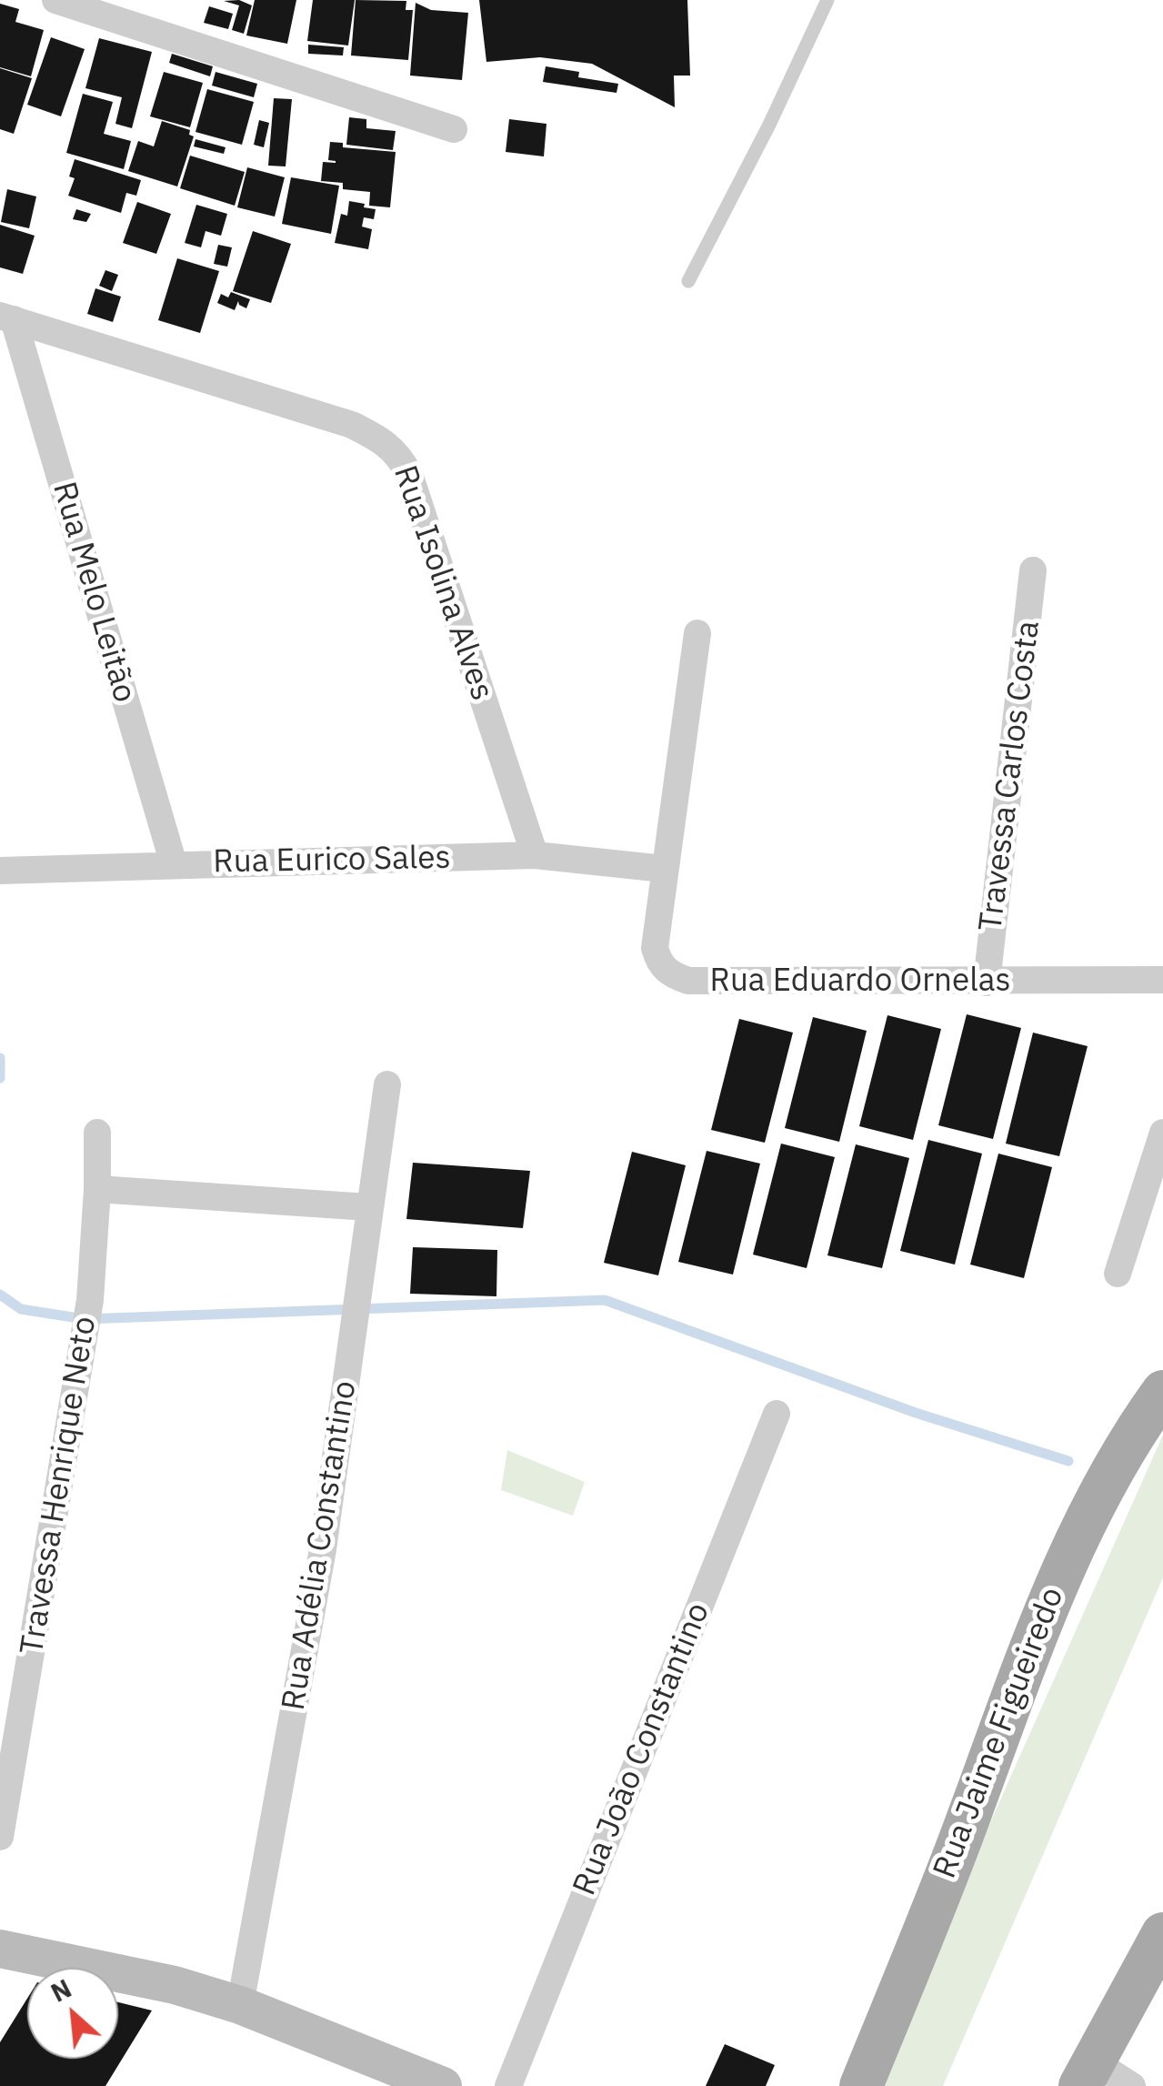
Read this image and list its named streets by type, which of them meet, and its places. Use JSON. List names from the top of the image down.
{
  "streets": {
    "main road": ["Rua Jaime Figueiredo"],
    "street": [
      "Rua Isolina Alves",
      "Rua Melo Leitão",
      "Travessa Carlos Costa",
      "Rua Eurico Sales",
      "Rua Eduardo Ornelas",
      "Travessa Henrique Neto",
      "Rua Adélia Constantino",
      "Rua João Constantino"
    ]
  },
  "crossings": [
    ["Rua Isolina Alves", "Rua Melo Leitão"],
    ["Rua Isolina Alves", "Rua Eurico Sales"],
    ["Rua Melo Leitão", "Rua Eurico Sales"],
    ["Travessa Carlos Costa", "Rua Eduardo Ornelas"],
    ["Rua Eurico Sales", "Rua Eduardo Ornelas"]
  ],
  "north": "top left"
}
